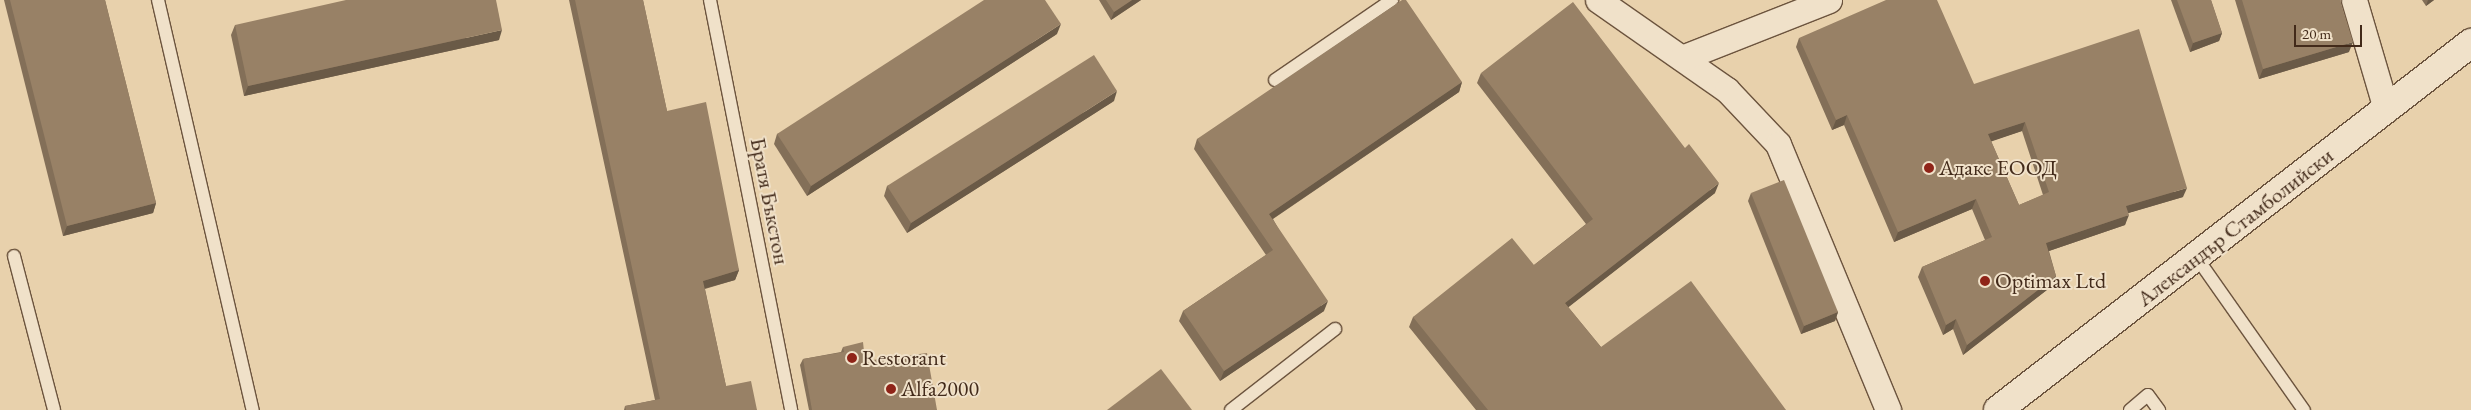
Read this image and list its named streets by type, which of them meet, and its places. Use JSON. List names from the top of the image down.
{
  "streets": {
    "street": ["Александър Стамболийски"],
    "lane": ["Братя Бъкстон"]
  },
  "places": [
    "Адакс ЕООД",
    "Optimax Ltd",
    "Restorant",
    "Alfa2000"
  ],
  "scale_bar": "20 m"
}
